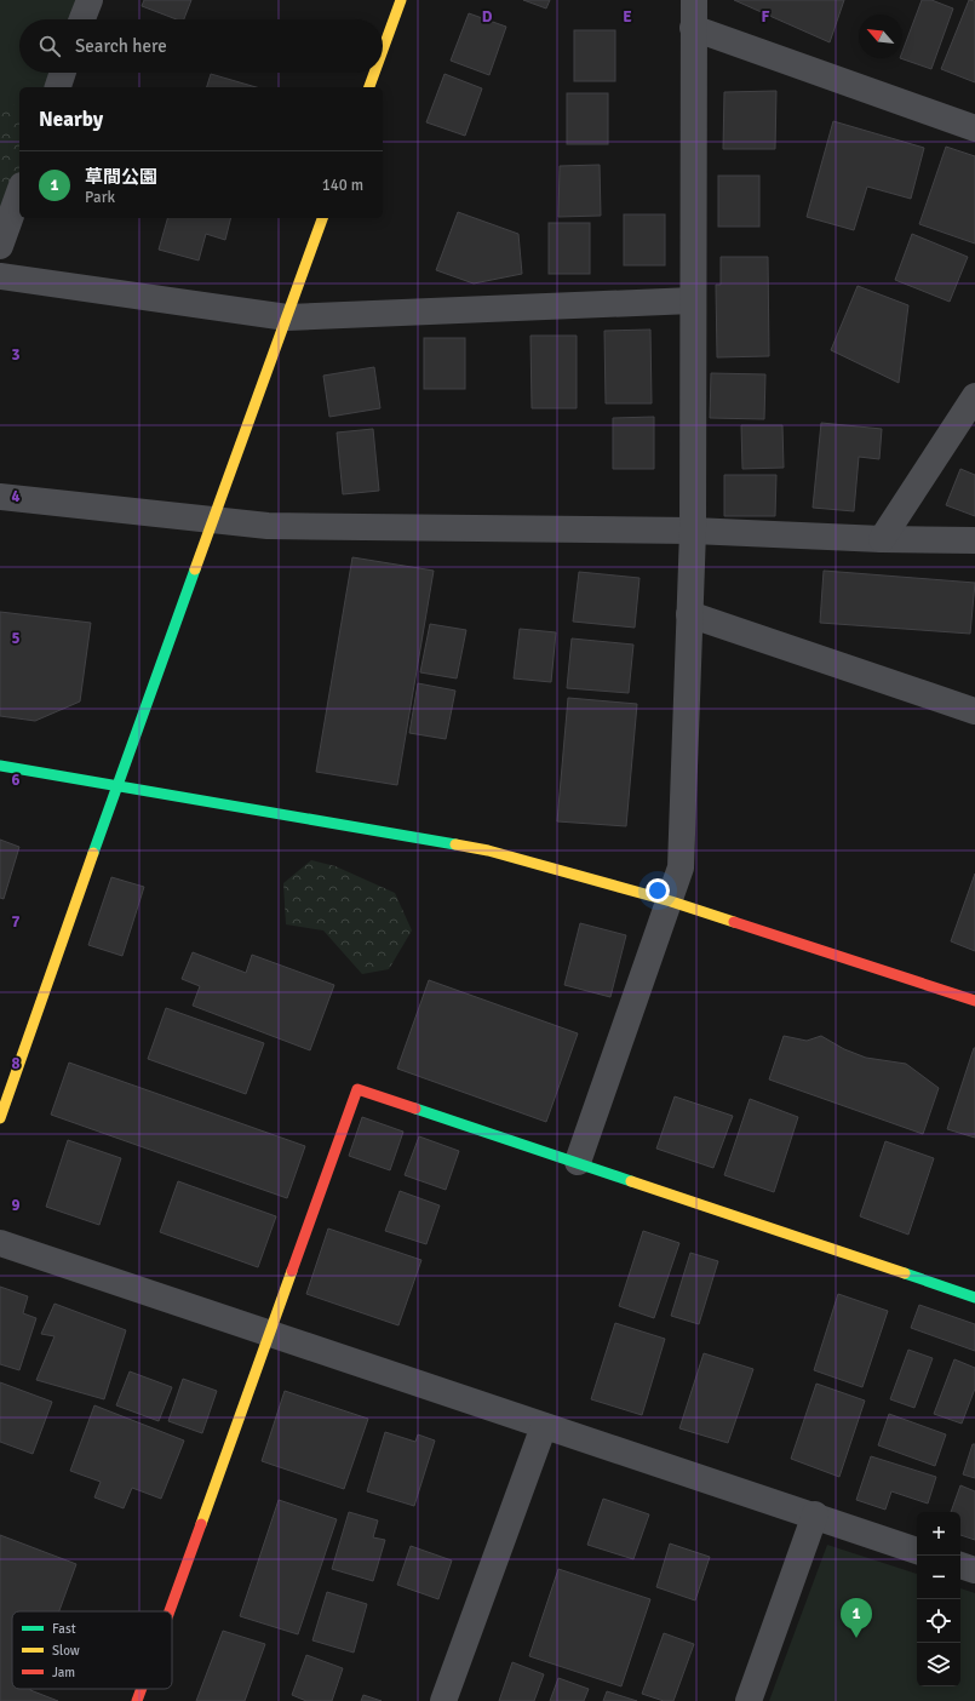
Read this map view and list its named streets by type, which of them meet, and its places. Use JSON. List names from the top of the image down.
{
  "legend": ["Fast", "Slow", "Jam"],
  "north": "top left",
  "page": {
    "search": "Search here",
    "heading": "Nearby",
    "list": [
      {
        "mark": "1",
        "name": "草間公園",
        "note": "Park",
        "value": "140 m"
      }
    ],
    "map_buttons": ["+", "−"],
    "pins": "1"
  },
  "grid": {
    "columns": ["D", "E", "F"],
    "rows": [
      "3",
      "4",
      "5",
      "6",
      "7",
      "8",
      "9"
    ]
  }
}
